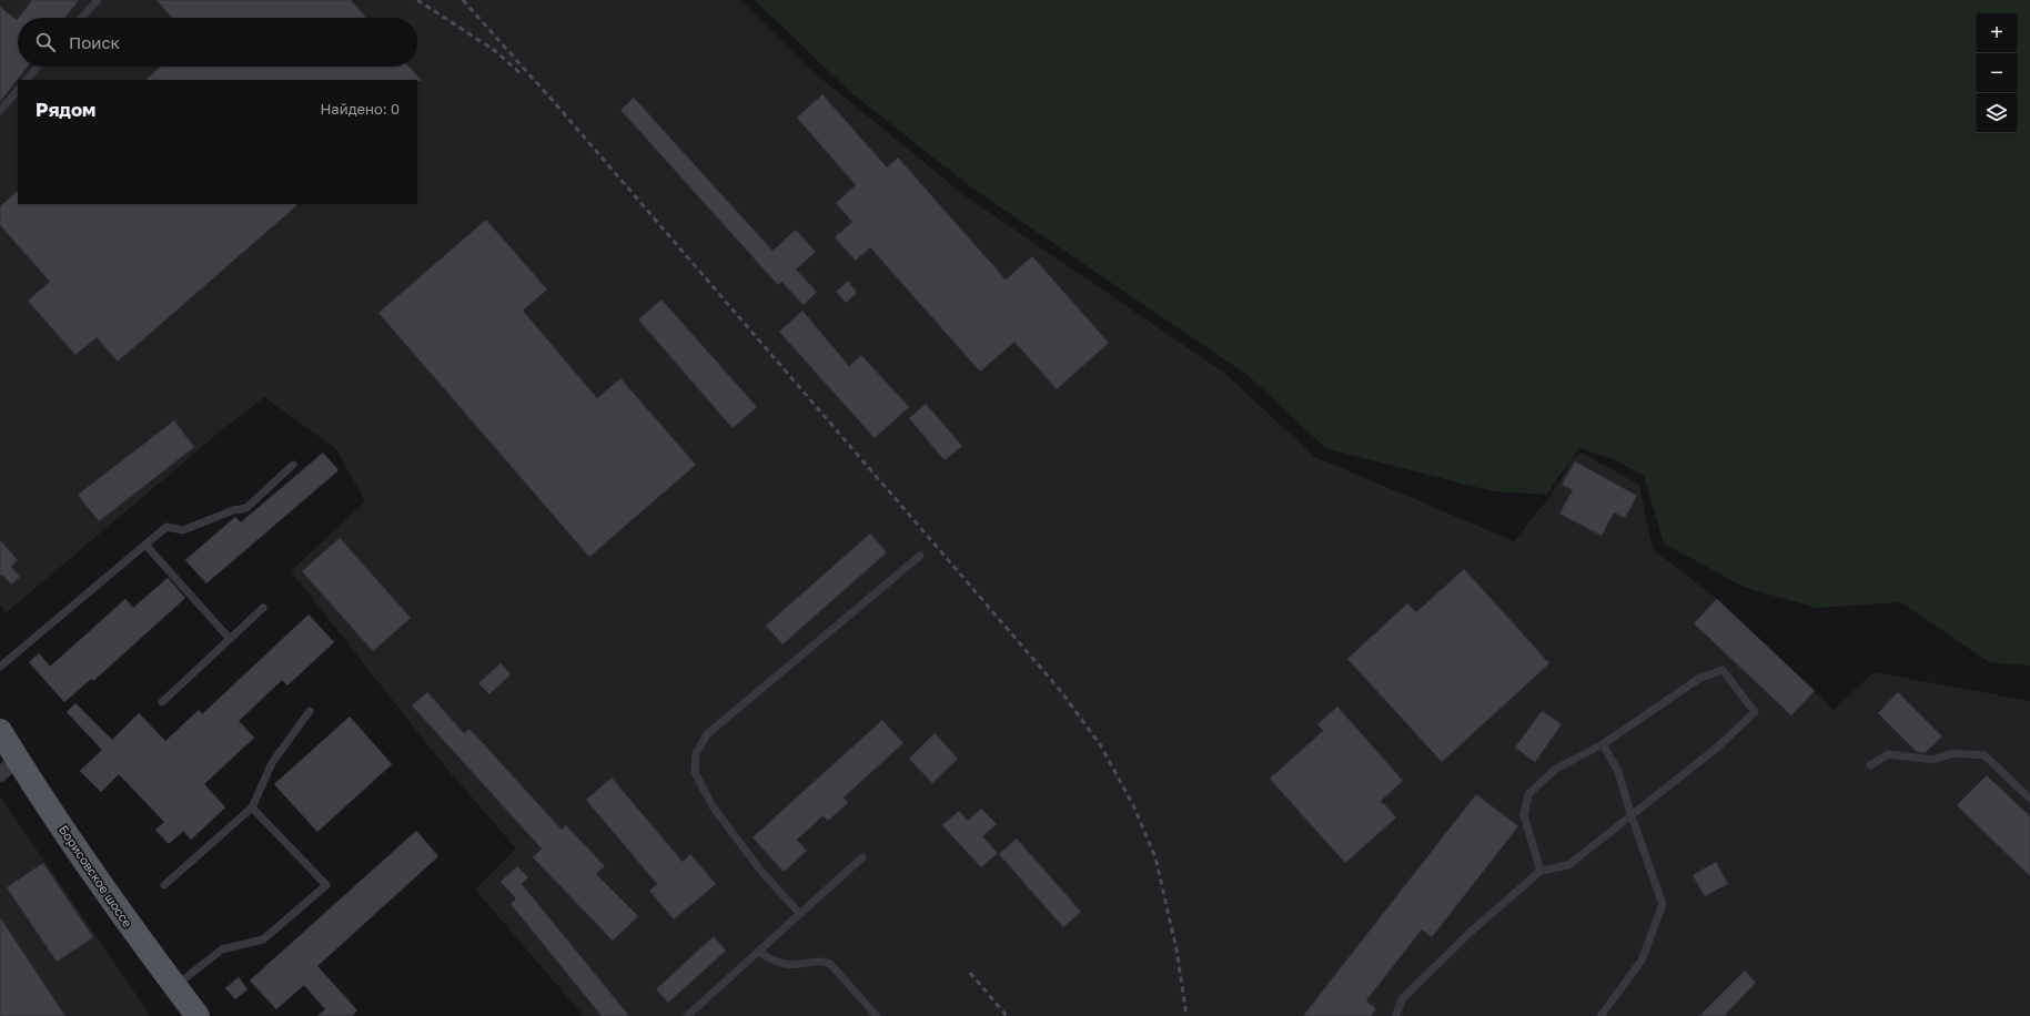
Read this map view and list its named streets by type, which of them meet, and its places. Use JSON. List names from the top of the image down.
{
  "streets": {
    "main road": ["Борисовское шоссе"]
  },
  "page": {
    "map_buttons": ["+", "−"],
    "search": "Поиск",
    "heading": ["Рядом", "Найдено: 0"]
  }
}
